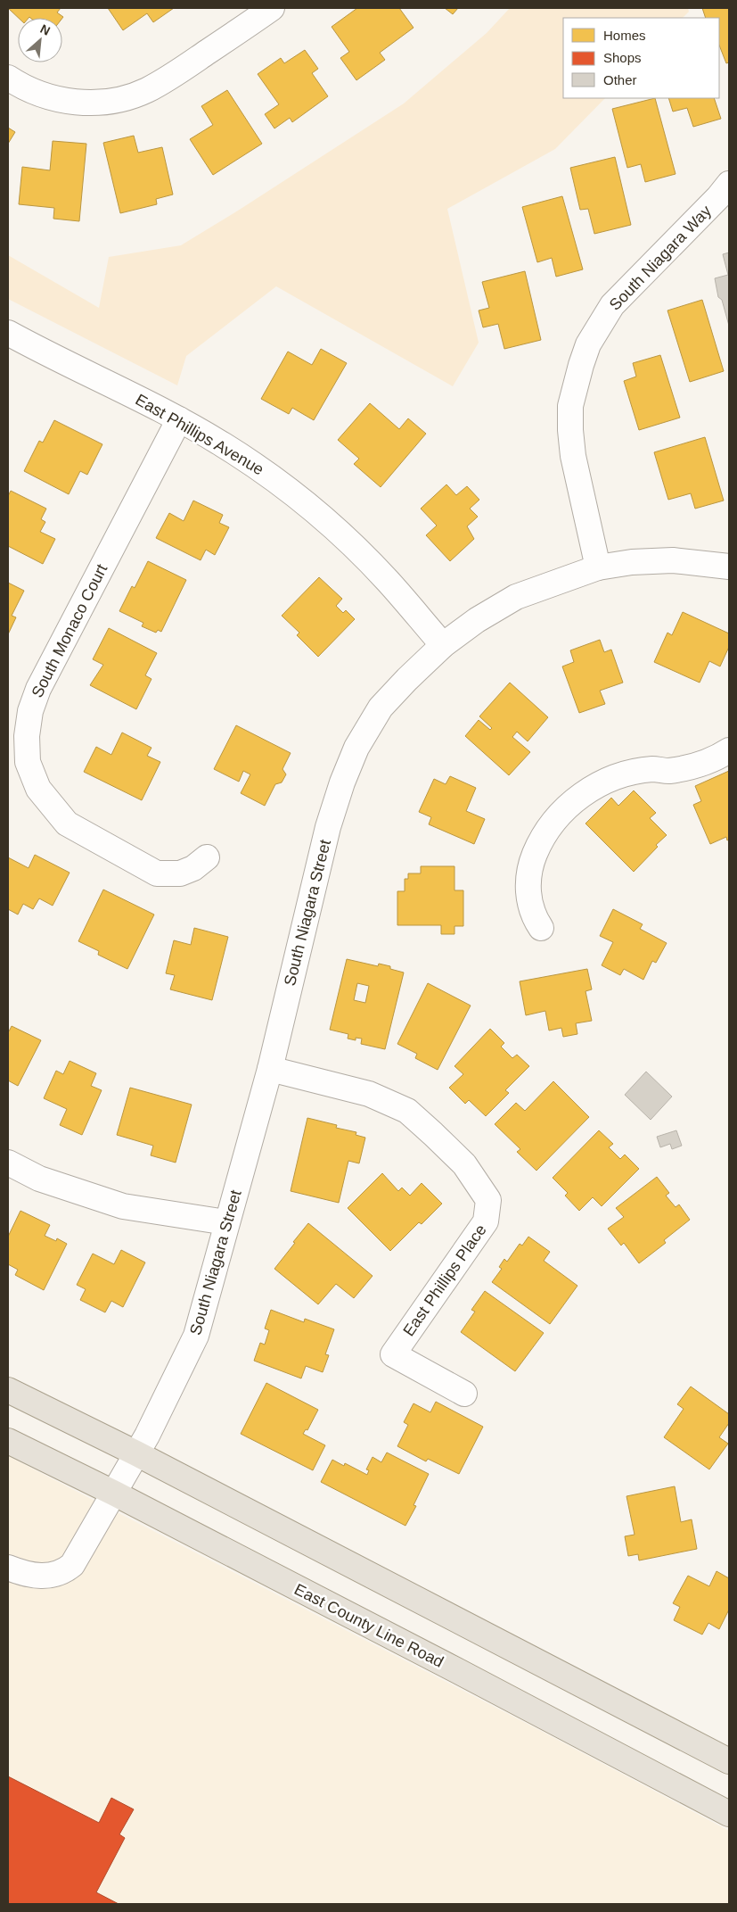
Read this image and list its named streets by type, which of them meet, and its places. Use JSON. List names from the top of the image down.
{
  "streets": {
    "main road": ["East County Line Road"],
    "street": [
      "South Niagara Way",
      "East Phillips Avenue",
      "South Monaco Court",
      "South Niagara Street",
      "East Phillips Place"
    ]
  },
  "crossings": [
    ["South Niagara Way", "South Niagara Street"],
    ["East Phillips Avenue", "South Monaco Court"],
    ["East Phillips Avenue", "South Niagara Street"],
    ["South Niagara Street", "East Phillips Place"],
    ["South Niagara Street", "East County Line Road"]
  ],
  "legend": ["Homes", "Shops", "Other"],
  "north": "top right"
}
